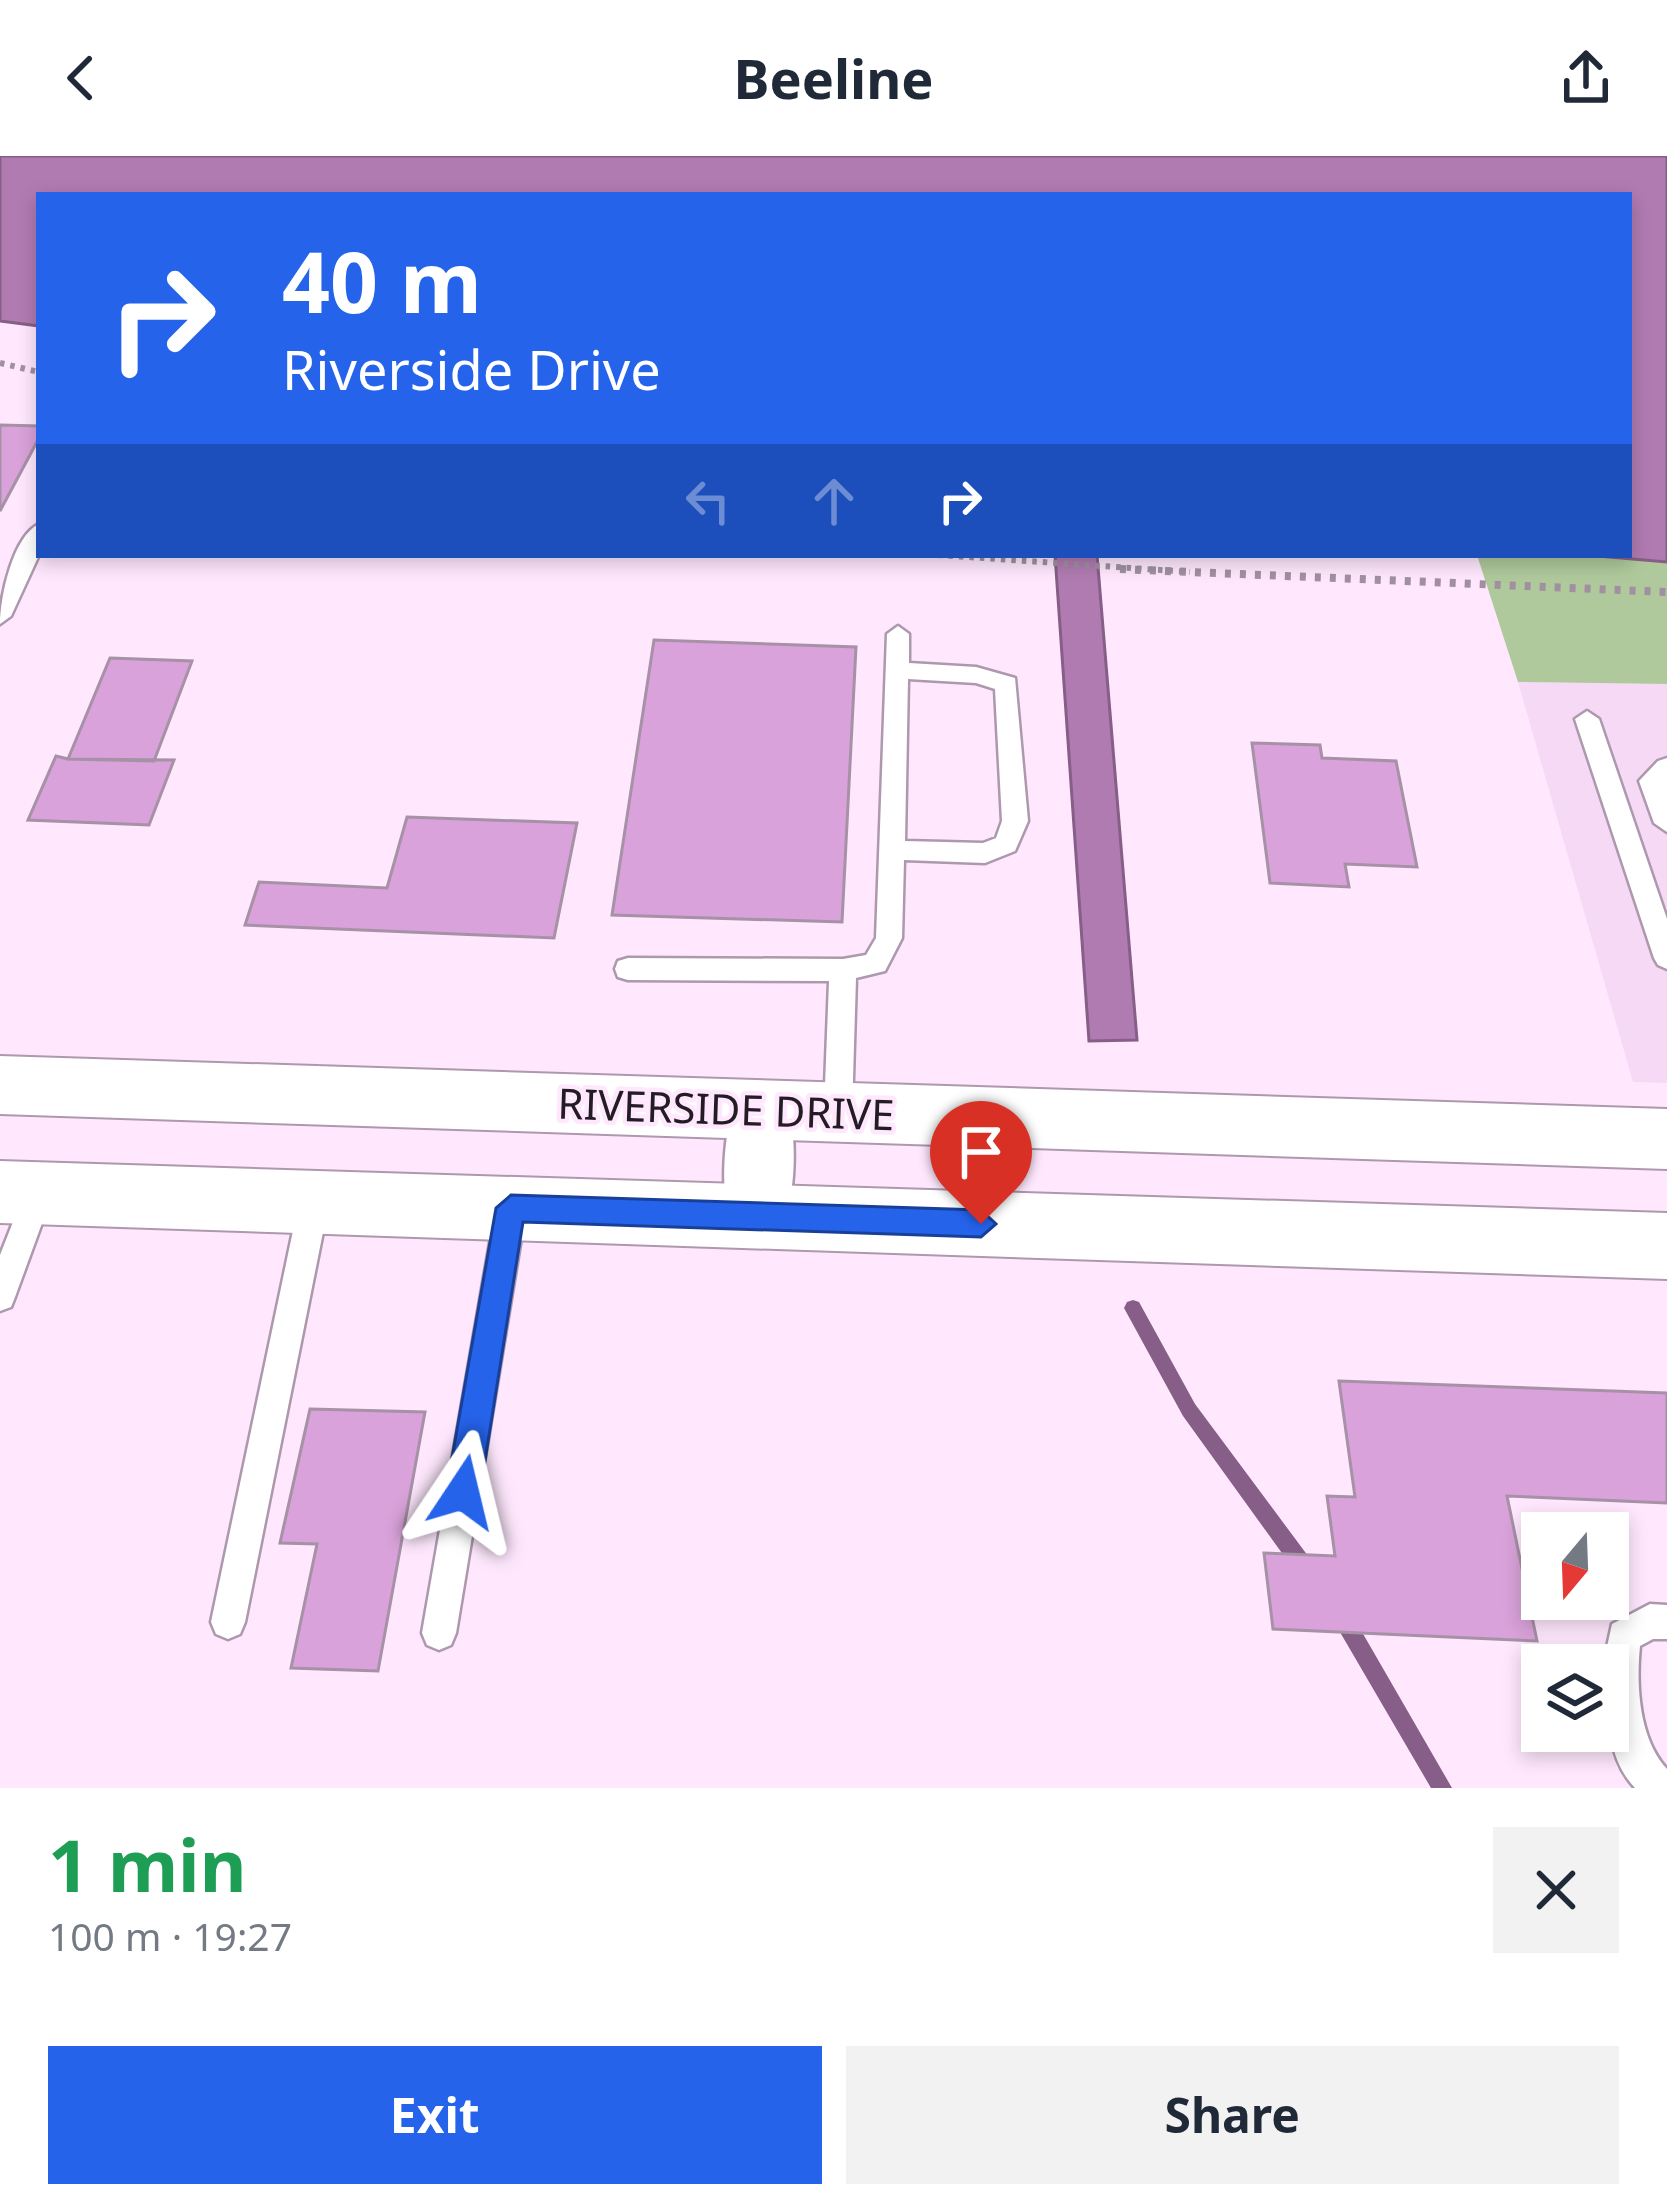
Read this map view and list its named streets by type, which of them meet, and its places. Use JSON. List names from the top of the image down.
{
  "streets": {
    "main road": ["RIVERSIDE DRIVE"]
  },
  "north": "bottom",
  "page": {
    "header": "Beeline",
    "turn": ["40 m", "Riverside Drive"],
    "heading": ["1 min", "100 m · 19:27"],
    "buttons": ["Exit", "Share"]
  }
}
